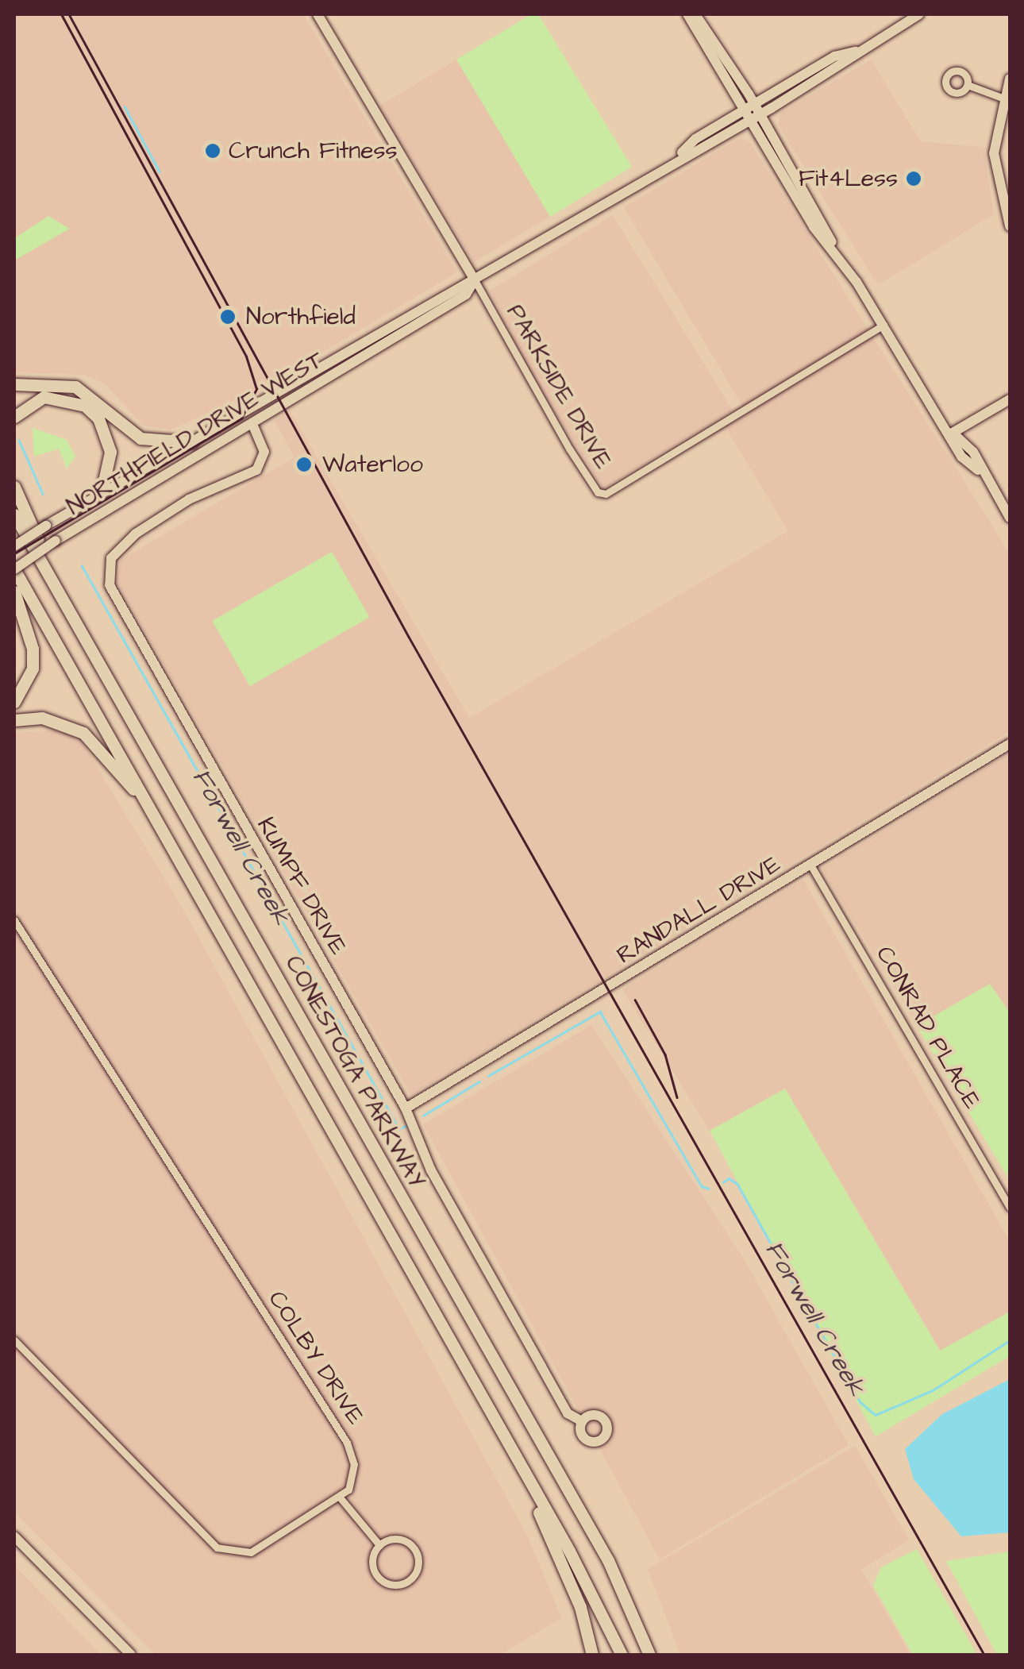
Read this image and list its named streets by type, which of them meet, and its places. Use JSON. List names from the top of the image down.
{
  "streets": {
    "highway": ["CONESTOGA PARKWAY"],
    "main road": [
      "PARKSIDE DRIVE",
      "NORTHFIELD DRIVE WEST",
      "KUMPF DRIVE",
      "RANDALL DRIVE"
    ],
    "street": ["CONRAD PLACE", "COLBY DRIVE"]
  },
  "crossings": [
    ["PARKSIDE DRIVE", "NORTHFIELD DRIVE WEST"],
    ["NORTHFIELD DRIVE WEST", "KUMPF DRIVE"],
    ["NORTHFIELD DRIVE WEST", "CONESTOGA PARKWAY"],
    ["KUMPF DRIVE", "RANDALL DRIVE"],
    ["RANDALL DRIVE", "CONRAD PLACE"]
  ],
  "water": ["Forwell Creek"],
  "places": [
    "Crunch Fitness",
    "Fit4Less",
    "Northfield",
    "Waterloo"
  ]
}
